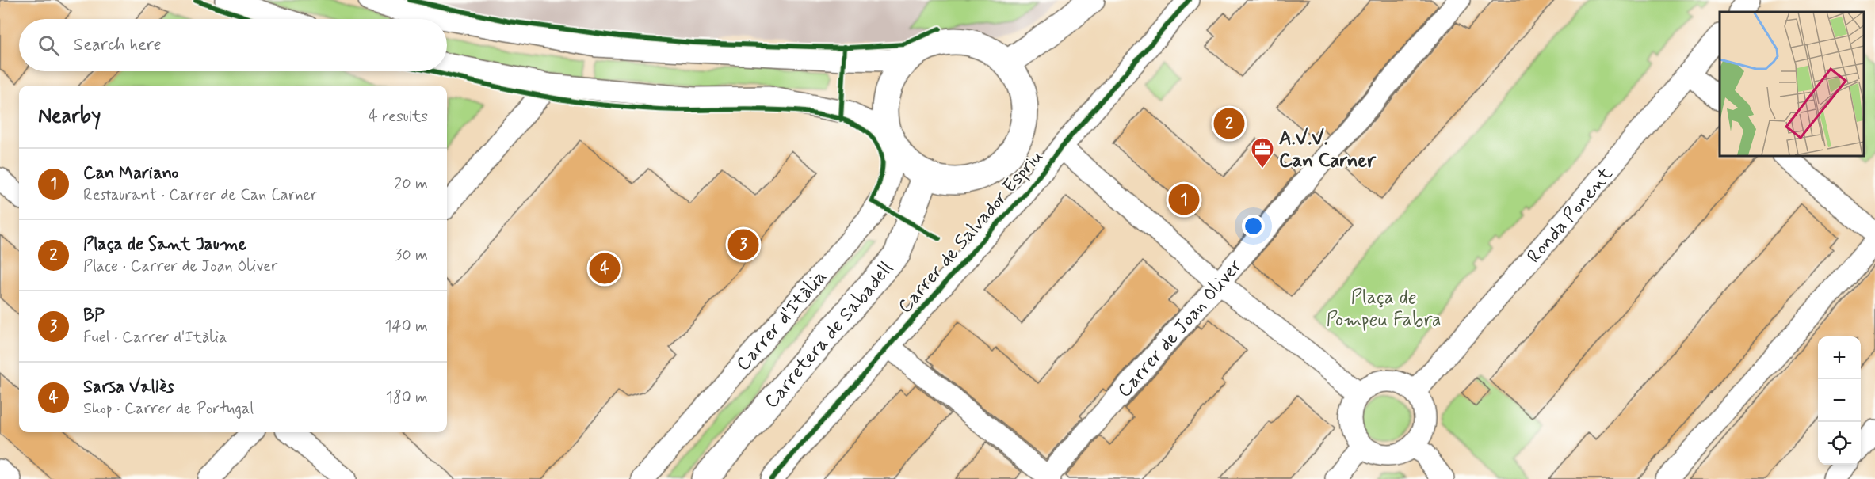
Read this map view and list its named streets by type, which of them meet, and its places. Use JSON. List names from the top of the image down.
{
  "streets": {
    "street": [
      "Ronda Ponent",
      "Carrer de Salvador Espriu",
      "Carrer d'Itàlia",
      "Carrer de Joan Oliver",
      "Carretera de Sabadell"
    ]
  },
  "crossings": [
    ["Carrer d'Itàlia", "Carretera de Sabadell"]
  ],
  "parks": ["Plaça de Pompeu Fabra"],
  "places": {
    "office": ["A.V.V. Can Carner"]
  },
  "page": {
    "search": "Search here",
    "heading": ["Nearby", "4 results"],
    "pins": [
      "2",
      "1",
      "3",
      "4"
    ],
    "list": [
      {
        "mark": "1",
        "name": "Can Mariano",
        "note": "Restaurant · Carrer de Can Carner",
        "value": "20 m"
      },
      {
        "mark": "2",
        "name": "Plaça de Sant Jaume",
        "note": "Place · Carrer de Joan Oliver",
        "value": "30 m"
      },
      {
        "mark": "3",
        "name": "BP",
        "note": "Fuel · Carrer d'Itàlia",
        "value": "140 m"
      },
      {
        "mark": "4",
        "name": "Sarsa Vallès",
        "note": "Shop · Carrer de Portugal",
        "value": "180 m"
      }
    ],
    "map_buttons": ["+", "−"]
  }
}
